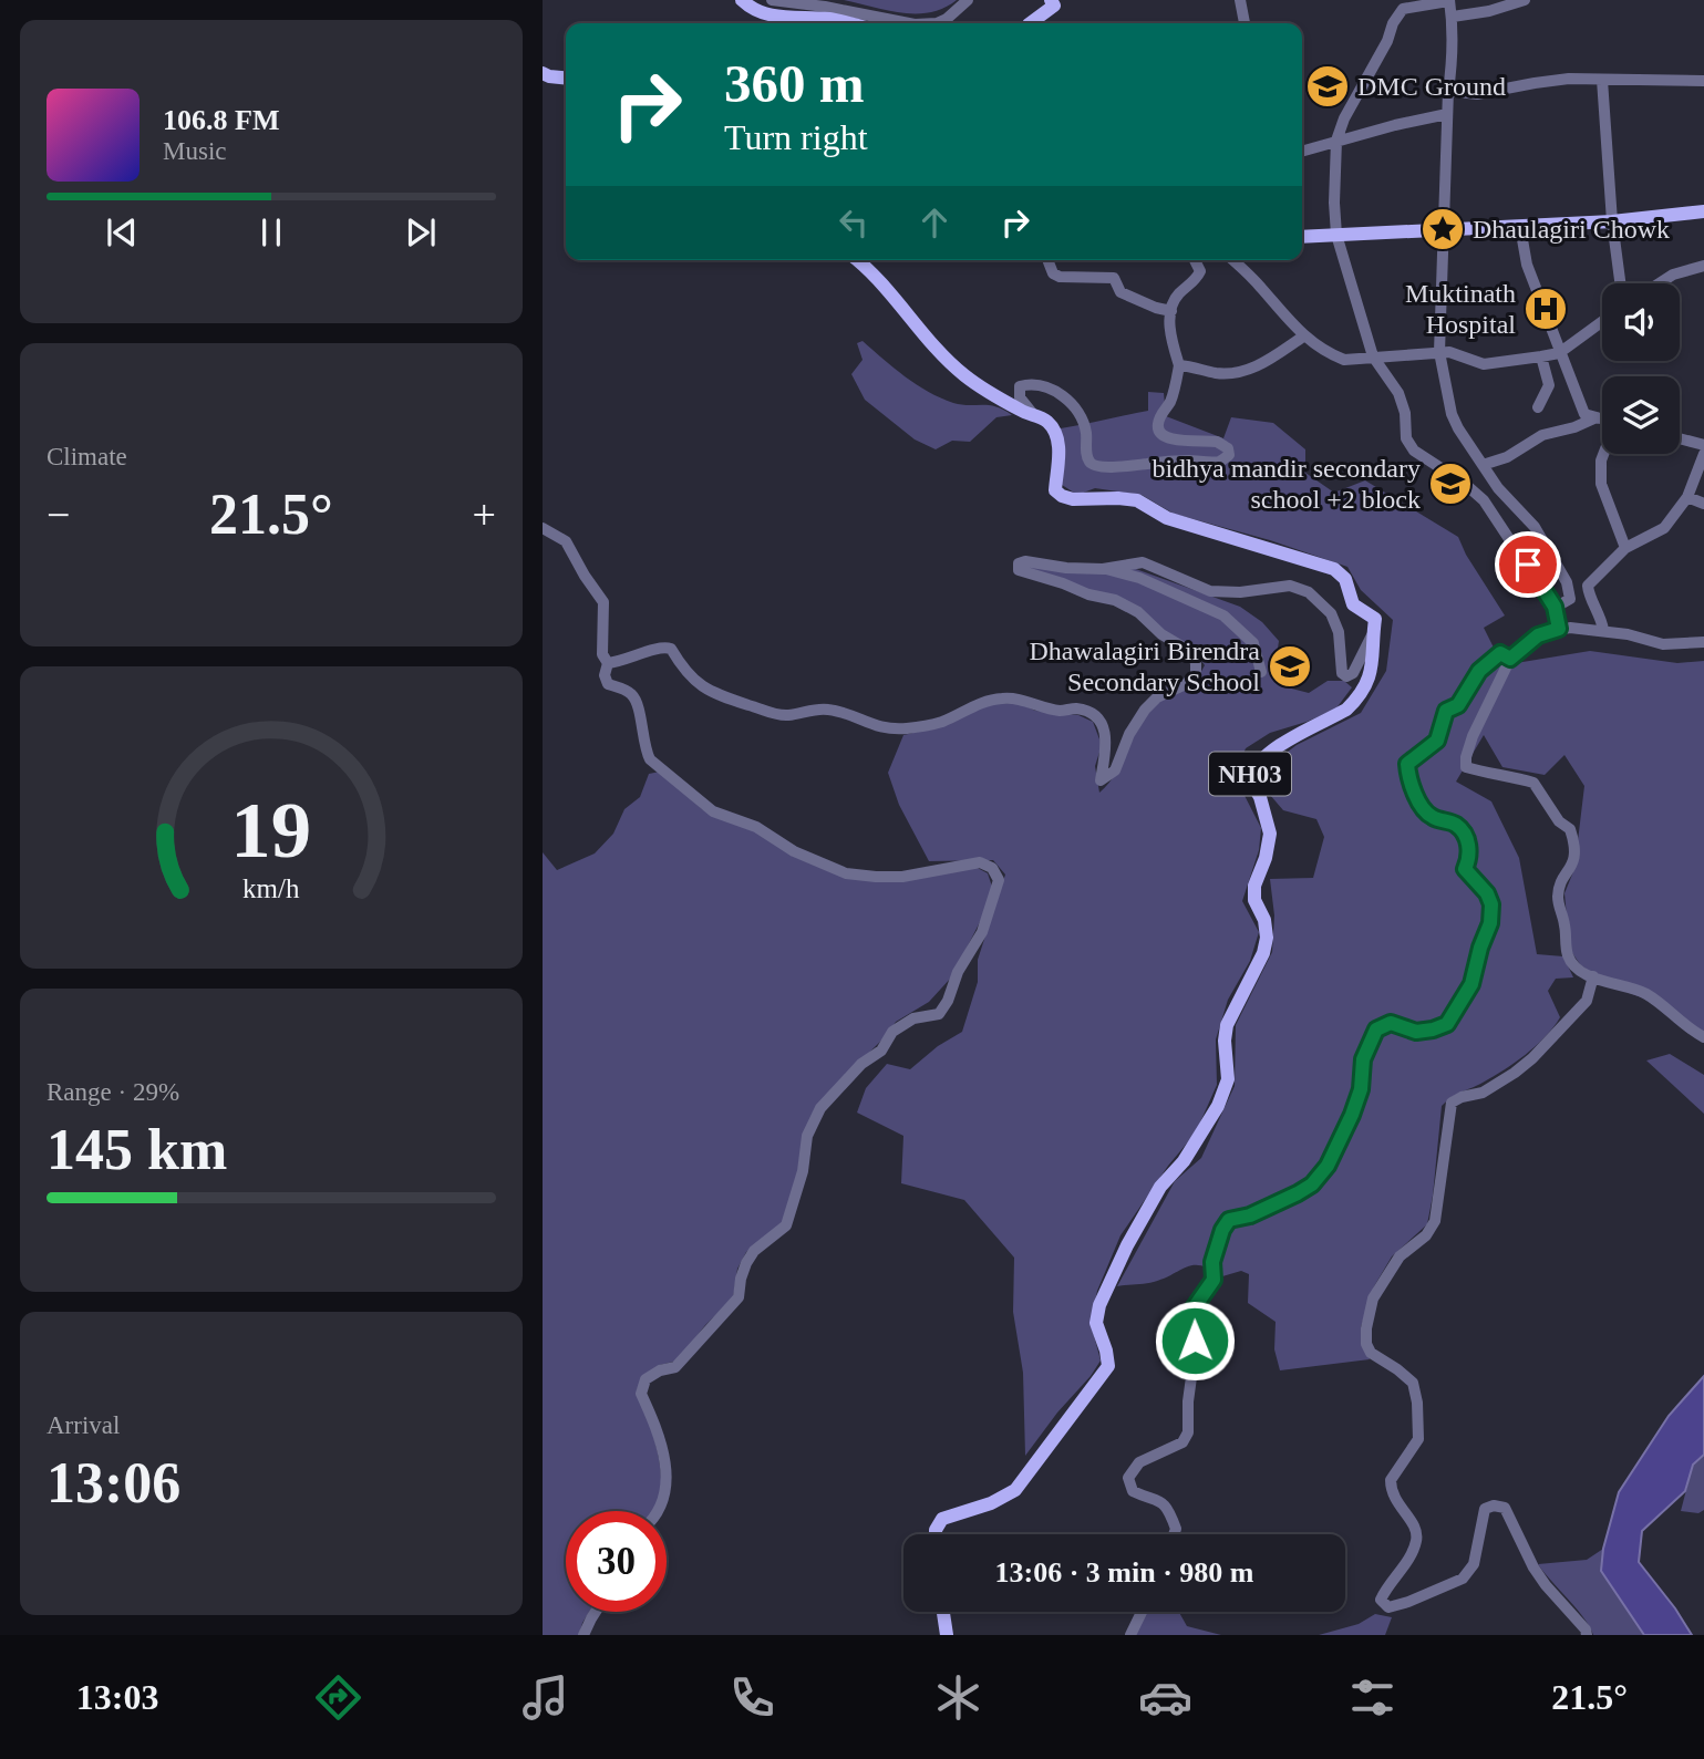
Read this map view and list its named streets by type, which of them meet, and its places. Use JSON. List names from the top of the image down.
{
  "streets": {
    "main road": ["NH03"]
  },
  "places": {
    "school or university": ["DMC Ground", "bidhya mandir secondary school +2 block", "Dhawalagiri Birendra Secondary School"],
    "place": ["Dhaulagiri Chowk"],
    "hospital": ["Muktinath Hospital"]
  },
  "page": {
    "turn": ["360 m", "Turn right"],
    "song": ["106.8 FM", "Music"],
    "tile": [
      "Climate",
      ["Range · 29%", "145 km"],
      ["Arrival", "13:06"]
    ],
    "heat": ["−", "21.5°", "+"],
    "limit": "30",
    "trip": "13:06 · 3 min · 980 m",
    "tabs": ["13:03", "21.5°"],
    "gauge": ["19", "km/h"]
  }
}
